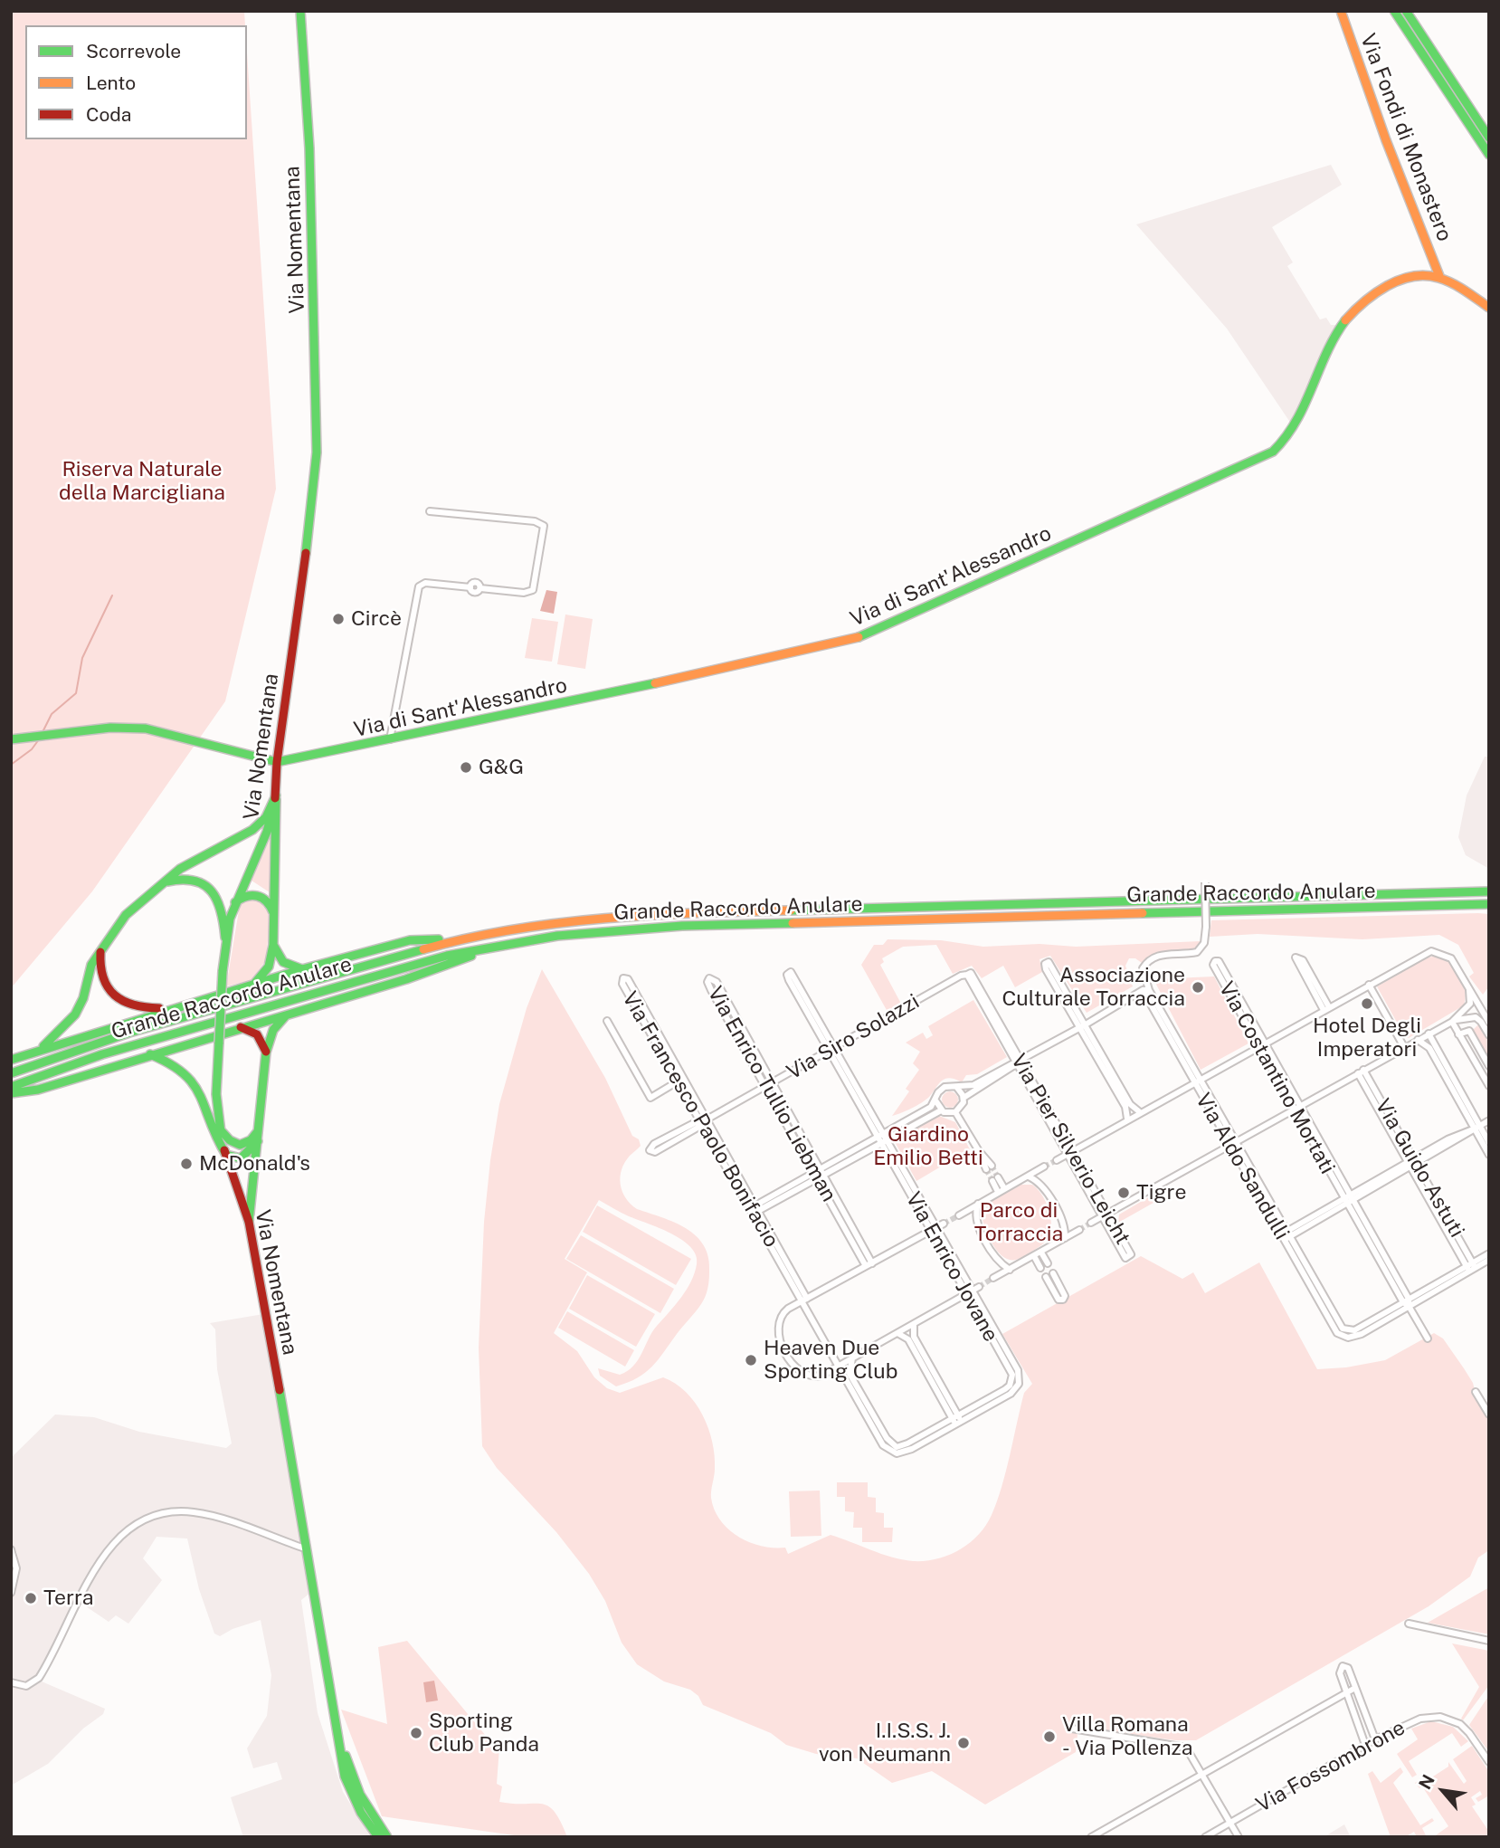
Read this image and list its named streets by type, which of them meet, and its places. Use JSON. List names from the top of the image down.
{
  "streets": {
    "main road": [
      "Via Fondi di Monastero",
      "Via Nomentana",
      "Via di Sant'Alessandro",
      "Grande Raccordo Anulare"
    ],
    "street": [
      "Via Siro Solazzi",
      "Via Costantino Mortati",
      "Via Enrico Tullio Liebman",
      "Via Francesco Paolo Bonifacio",
      "Via Pier Silverio Leicht",
      "Via Aldo Sandulli",
      "Via Guido Astuti",
      "Via Enrico Jovane",
      "Via Fossombrone"
    ]
  },
  "crossings": [
    ["Via Fondi di Monastero", "Via di Sant'Alessandro"],
    ["Via Nomentana", "Via di Sant'Alessandro"],
    ["Via Siro Solazzi", "Via Enrico Tullio Liebman"],
    ["Via Siro Solazzi", "Via Francesco Paolo Bonifacio"],
    ["Via Siro Solazzi", "Via Pier Silverio Leicht"],
    ["Via Siro Solazzi", "Via Enrico Jovane"],
    ["Via Costantino Mortati", "Via Aldo Sandulli"]
  ],
  "parks": ["Riserva Naturale della Marcigliana", "Giardino Emilio Betti", "Parco di Torraccia"],
  "places": [
    "Circè",
    "G&G",
    "Associazione Culturale Torraccia",
    "Hotel Degli Imperatori",
    "McDonald's",
    "Tigre",
    "Heaven Due Sporting Club",
    "Terra",
    "Sporting Club Panda",
    "Villa Romana - Via Pollenza",
    "I.I.S.S. J. von Neumann"
  ],
  "legend": ["Scorrevole", "Lento", "Coda"],
  "north": "top left"
}
